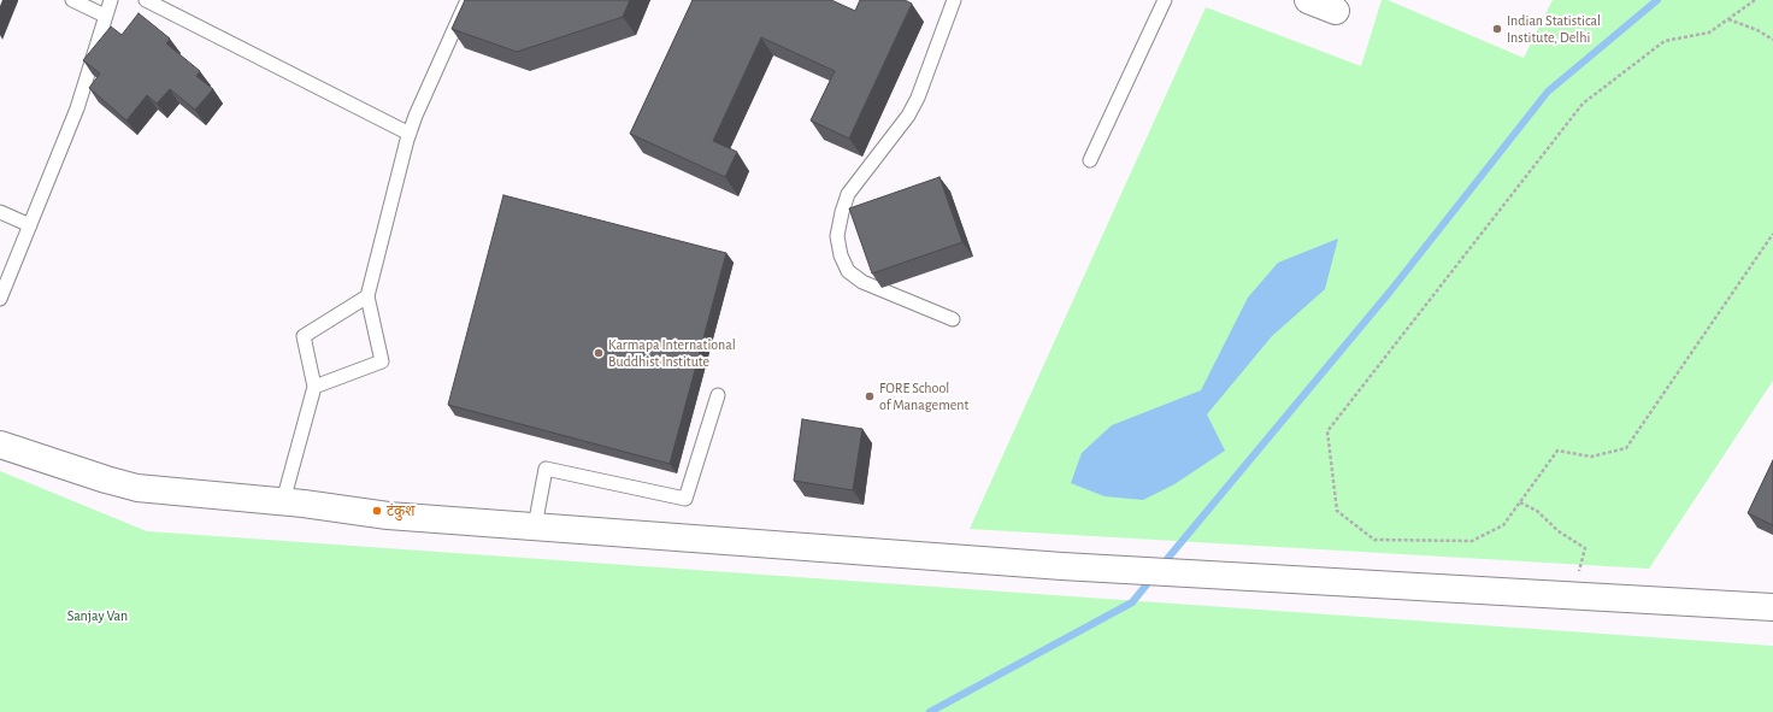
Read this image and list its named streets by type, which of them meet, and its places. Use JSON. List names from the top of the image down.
{
  "parks": ["Sanjay Van"],
  "places": [
    "Indian Statistical Institute, Delhi",
    "Karmapa International Buddhist Institute",
    "FORE School of Management",
    "टंकुश"
  ]
}
